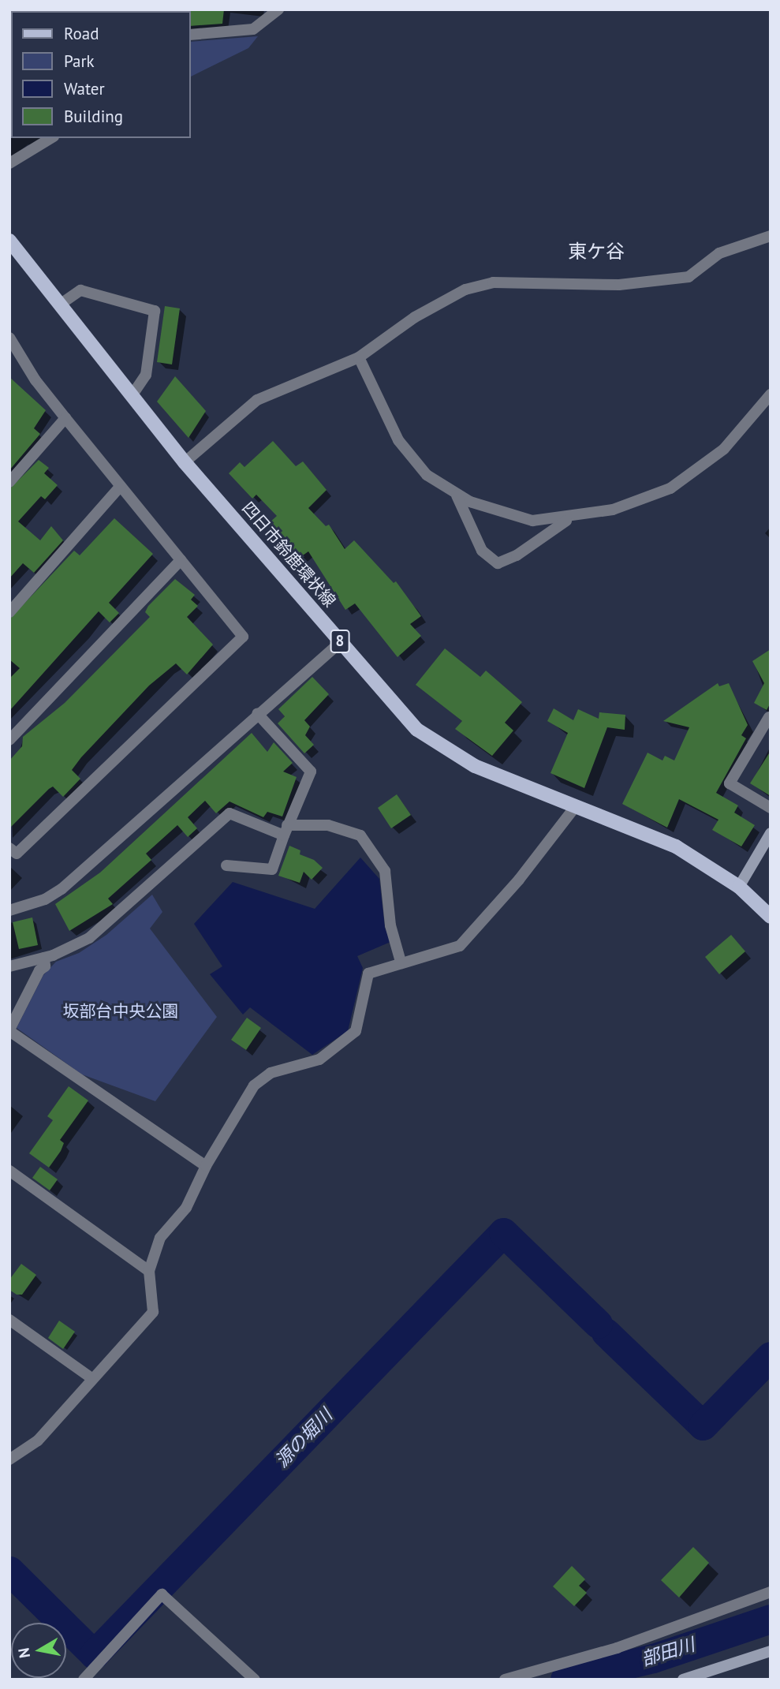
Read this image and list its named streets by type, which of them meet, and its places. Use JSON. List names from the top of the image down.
{
  "streets": {
    "main road": ["四日市鈴鹿環状線", "8"]
  },
  "districts": ["東ケ谷"],
  "water": ["源の堀川", "部田川"],
  "parks": ["坂部台中央公園"],
  "legend": [
    "Road",
    "Park",
    "Water",
    "Building"
  ],
  "north": "left"
}
